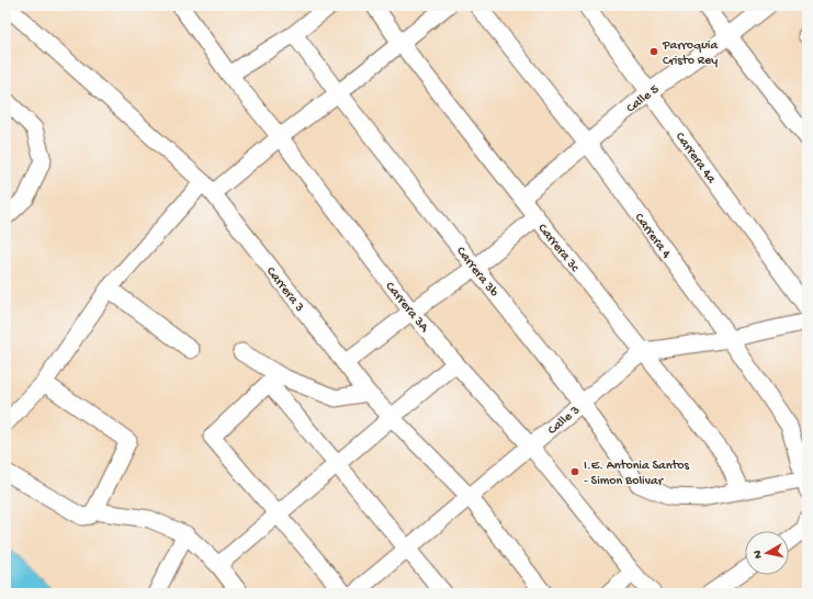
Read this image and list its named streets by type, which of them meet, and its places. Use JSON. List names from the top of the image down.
{
  "streets": {
    "street": [
      "Calle 5",
      "Carrera 4a",
      "Carrera 4",
      "Carrera 3c",
      "Carrera 3b",
      "Carrera 3",
      "Carrera 3A",
      "Calle 3"
    ]
  },
  "crossings": [
    ["Calle 5", "Carrera 4a"],
    ["Calle 5", "Carrera 4"],
    ["Calle 5", "Carrera 3c"],
    ["Carrera 3c", "Carrera 3b"],
    ["Carrera 3c", "Calle 3"],
    ["Carrera 3b", "Calle 3"],
    ["Carrera 3", "Calle 3"],
    ["Carrera 3A", "Calle 3"]
  ],
  "places": ["Parroquia Cristo Rey", "I.E. Antonia Santos - Simon Bolivar"],
  "north": "left"
}
